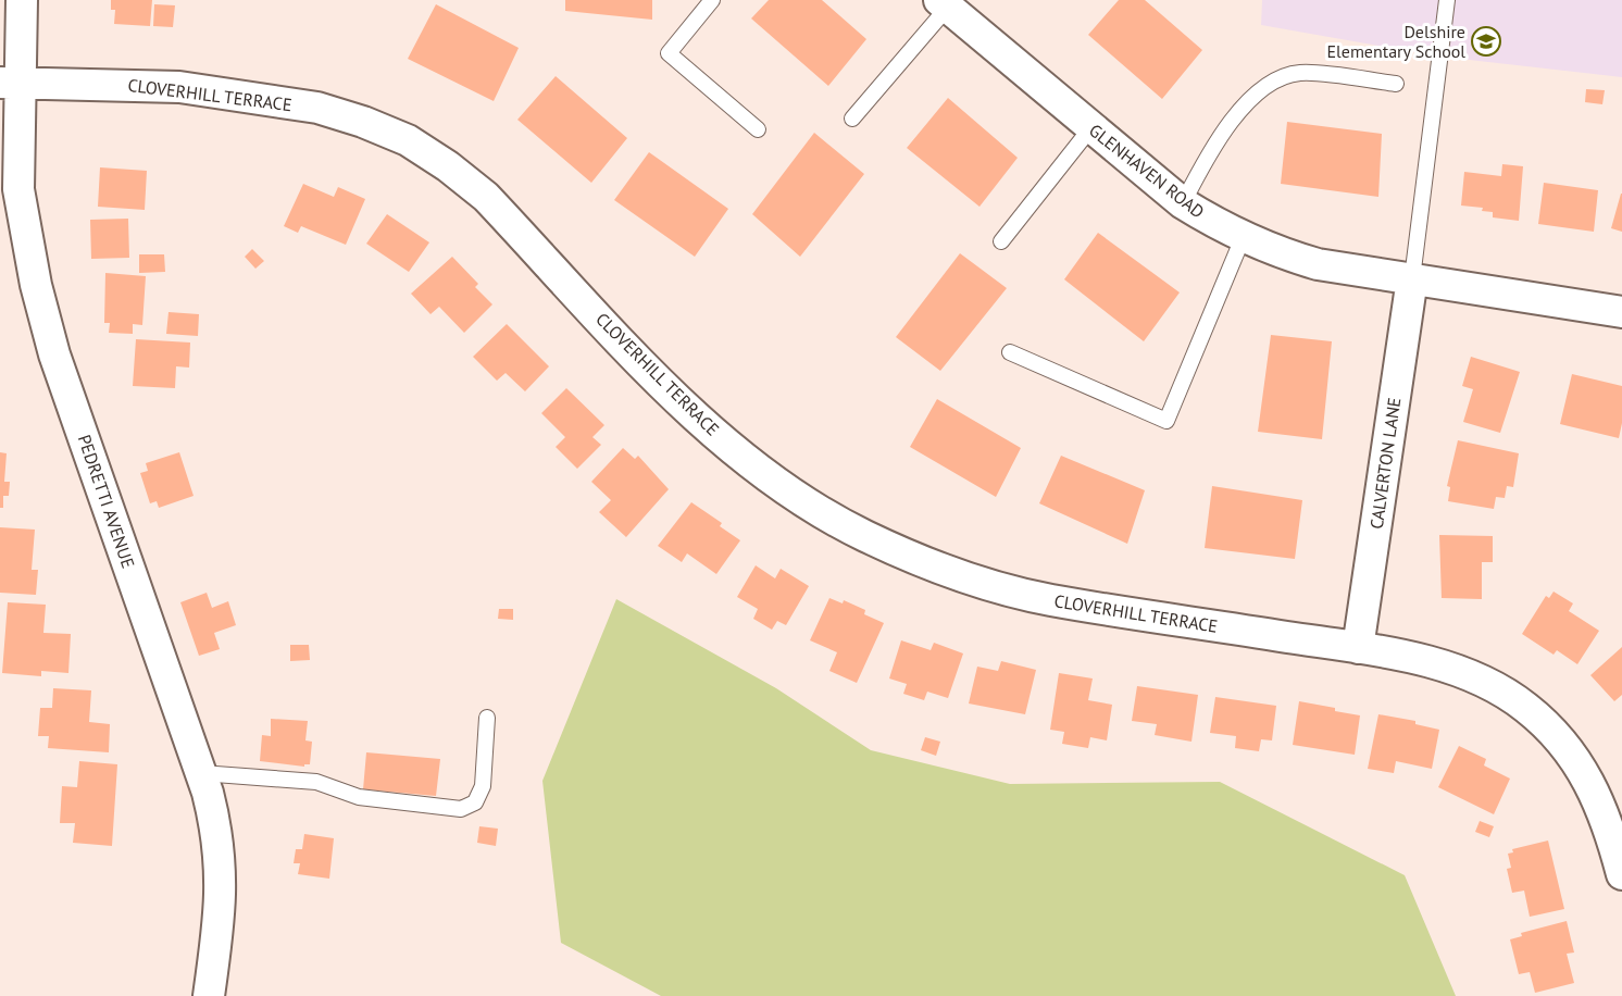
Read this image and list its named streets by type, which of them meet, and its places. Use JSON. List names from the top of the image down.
{
  "streets": {
    "street": [
      "CLOVERHILL TERRACE",
      "GLENHAVEN ROAD",
      "CALVERTON LANE",
      "PEDRETTI AVENUE"
    ]
  },
  "crossings": [
    ["CLOVERHILL TERRACE", "CALVERTON LANE"],
    ["CLOVERHILL TERRACE", "PEDRETTI AVENUE"],
    ["GLENHAVEN ROAD", "CALVERTON LANE"]
  ],
  "places": {
    "school or university": ["Delshire Elementary School"]
  }
}
